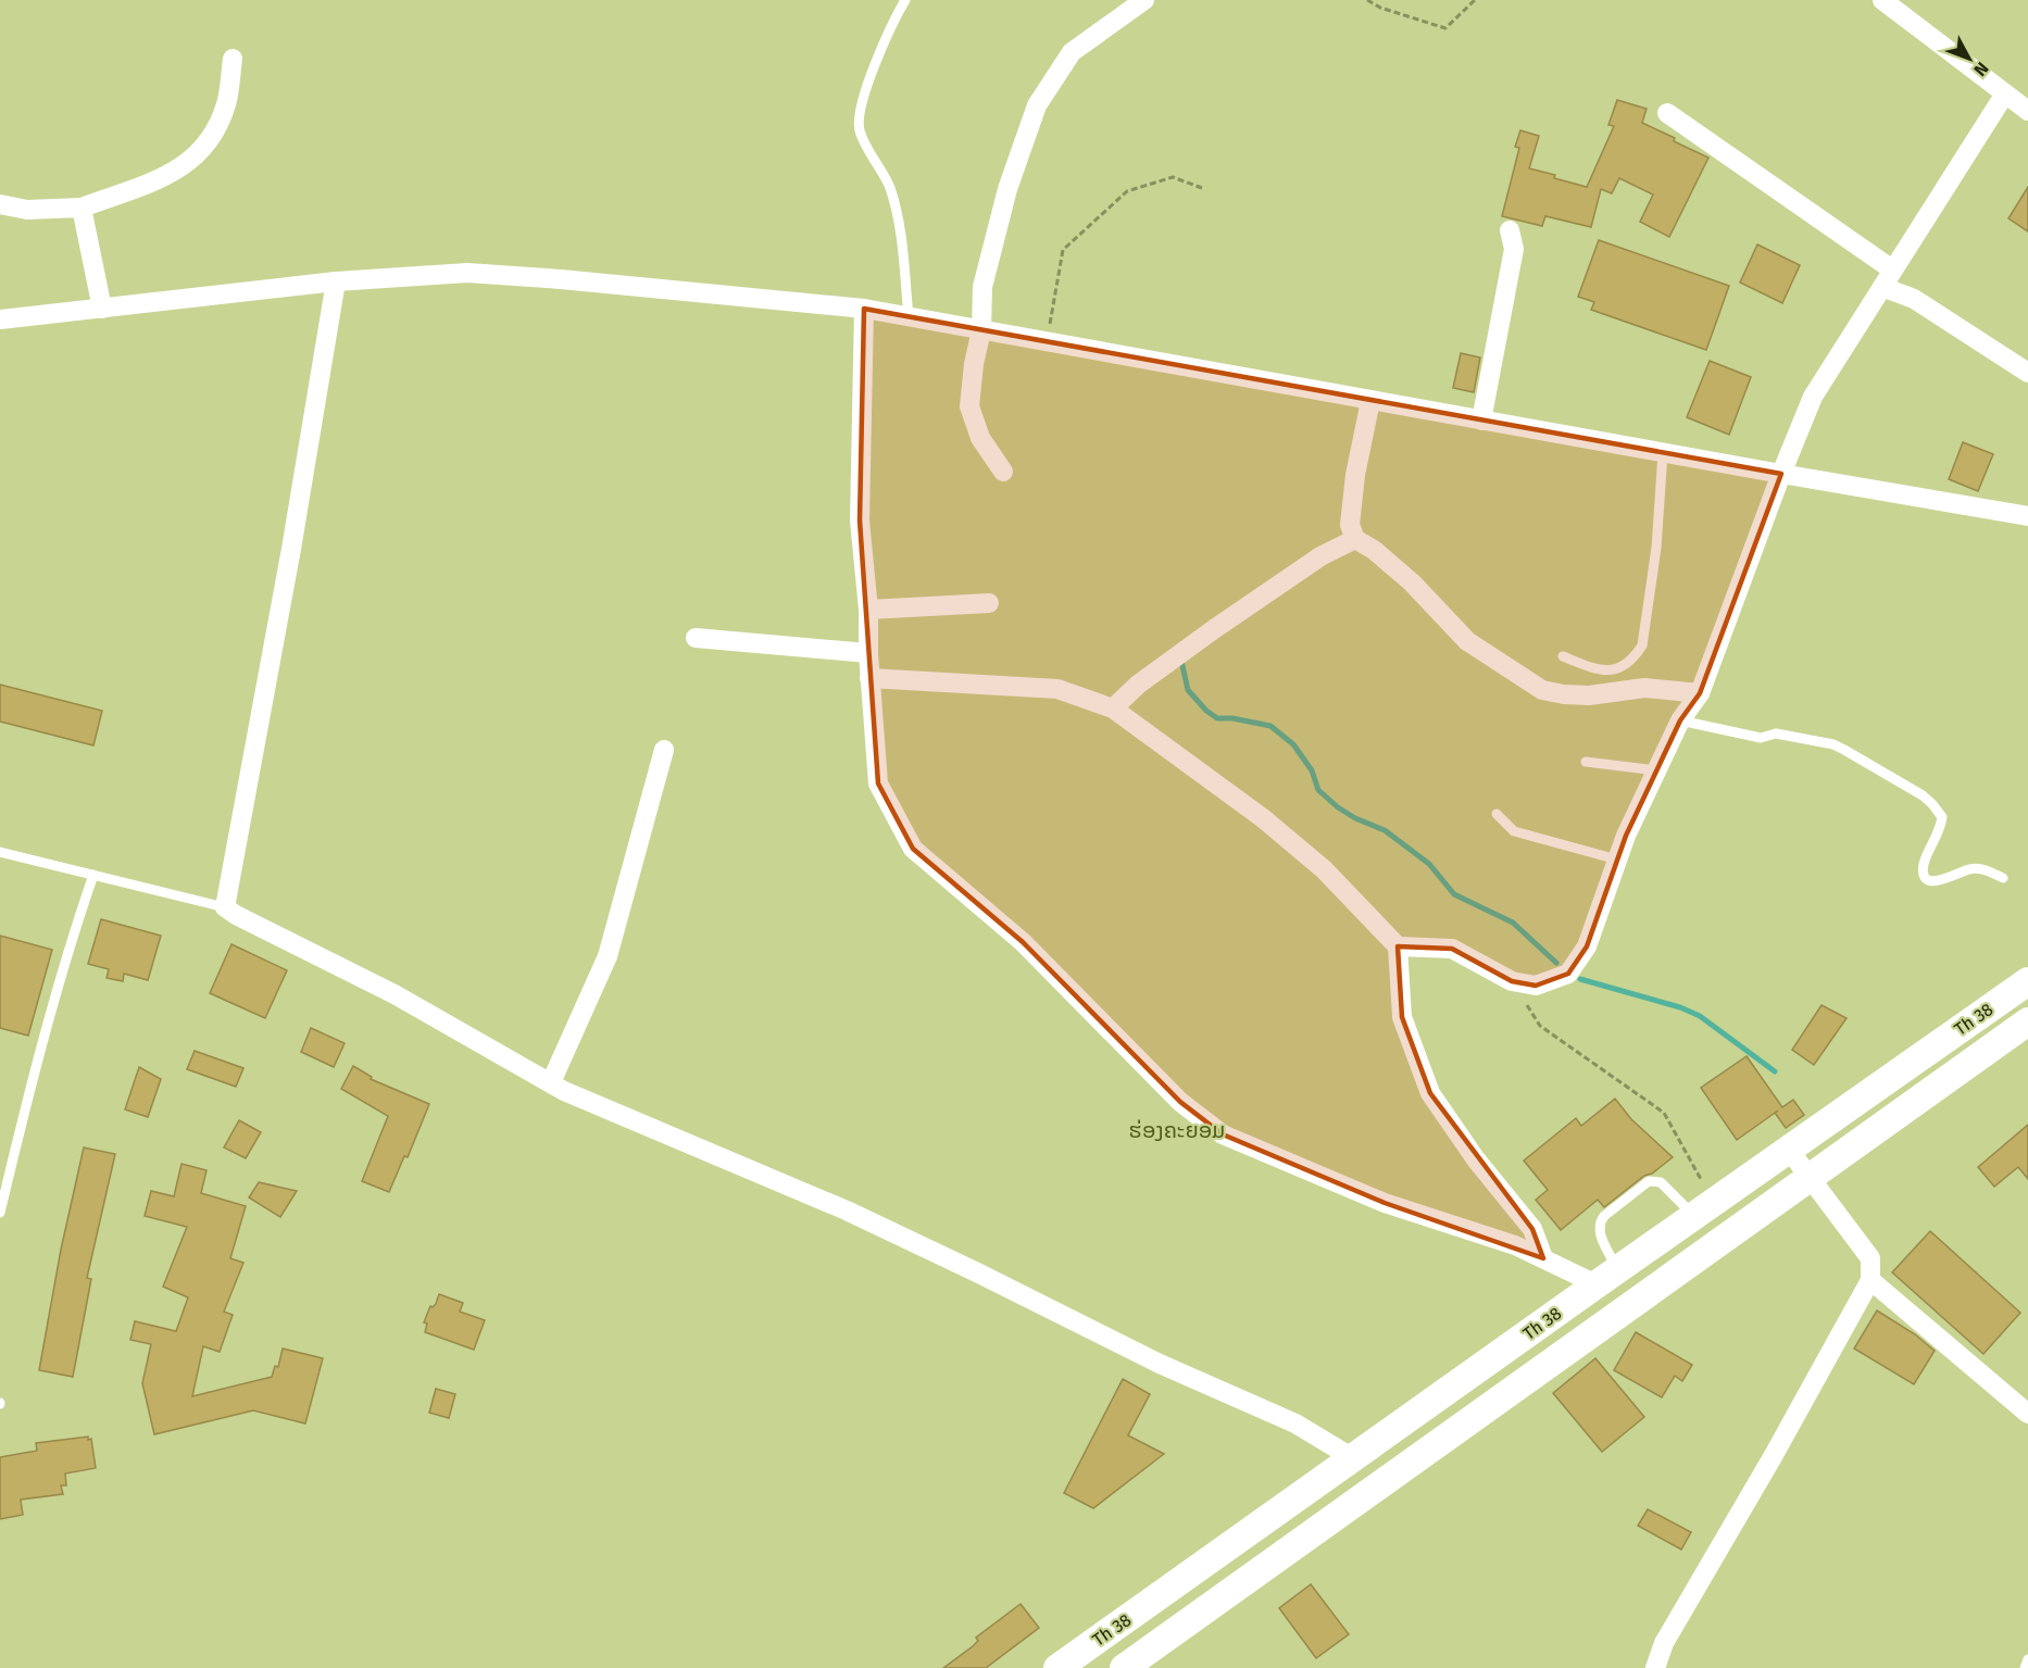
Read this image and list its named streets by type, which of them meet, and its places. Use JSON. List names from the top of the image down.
{
  "streets": {
    "street": ["Th 38"]
  },
  "districts": ["ຮ່ອງຄະຍອມ"],
  "north": "bottom right"
}
